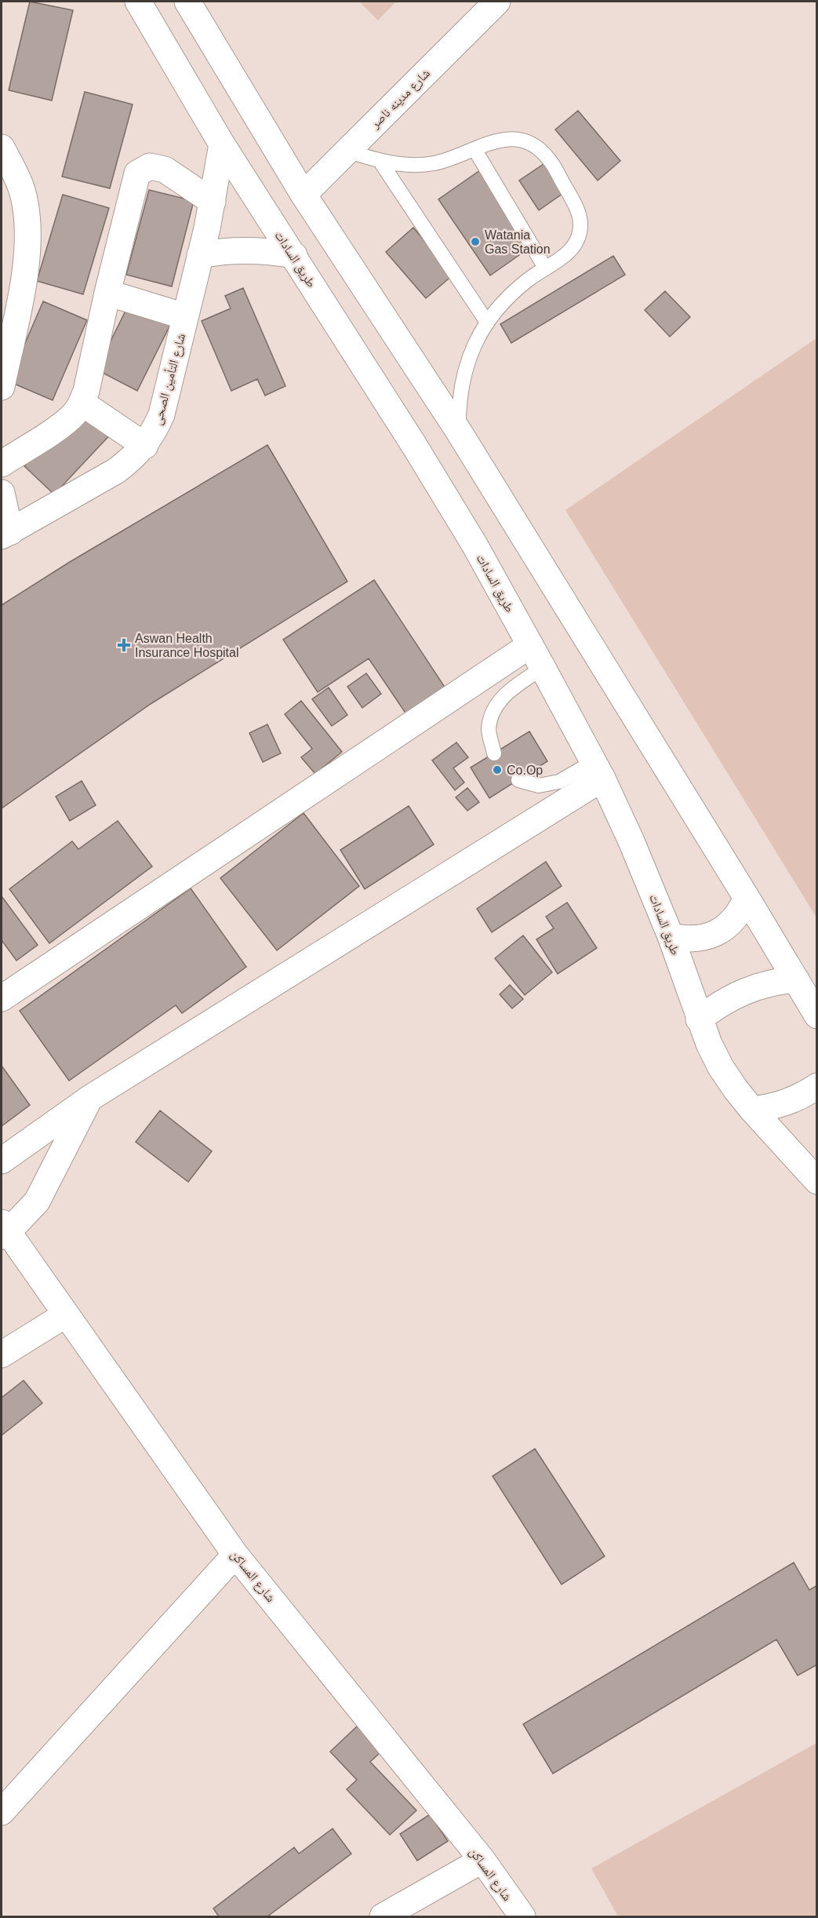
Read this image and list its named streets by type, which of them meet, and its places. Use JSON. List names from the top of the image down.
{
  "streets": {
    "street": [
      "شارع مدينه ناصر",
      "طريق السادات",
      "شارع التأمين الصحى",
      "شارع المساكن"
    ]
  },
  "crossings": [
    ["طريق السادات", "شارع التأمين الصحى"]
  ],
  "places": {
    "other": ["Watania Gas Station", "Co.Op"],
    "health": ["Aswan Health Insurance Hospital"]
  }
}
